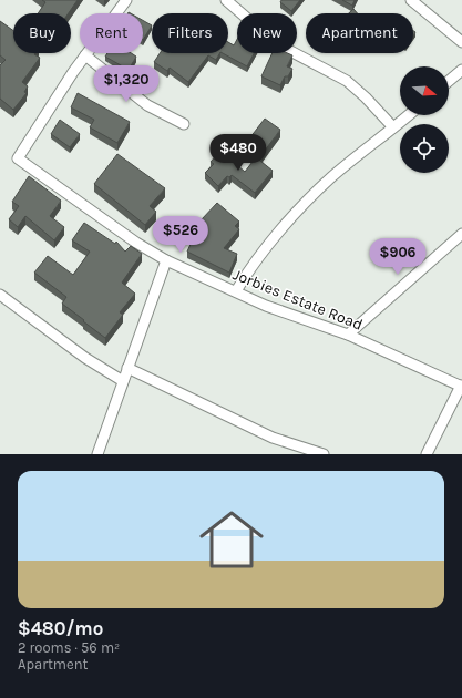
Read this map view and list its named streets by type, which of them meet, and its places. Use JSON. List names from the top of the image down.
{
  "streets": {
    "street": ["Jorbies Estate Road"]
  },
  "north": "right",
  "page": {
    "chip": [
      "Buy",
      "Rent",
      "Filters",
      "New",
      "Apartment"
    ],
    "price": [
      "$1,320",
      "$480",
      "$526",
      "$906"
    ],
    "list": [
      {
        "name": "$480/mo",
        "note": "2 rooms · 56 m² · Apartment"
      }
    ]
  }
}
